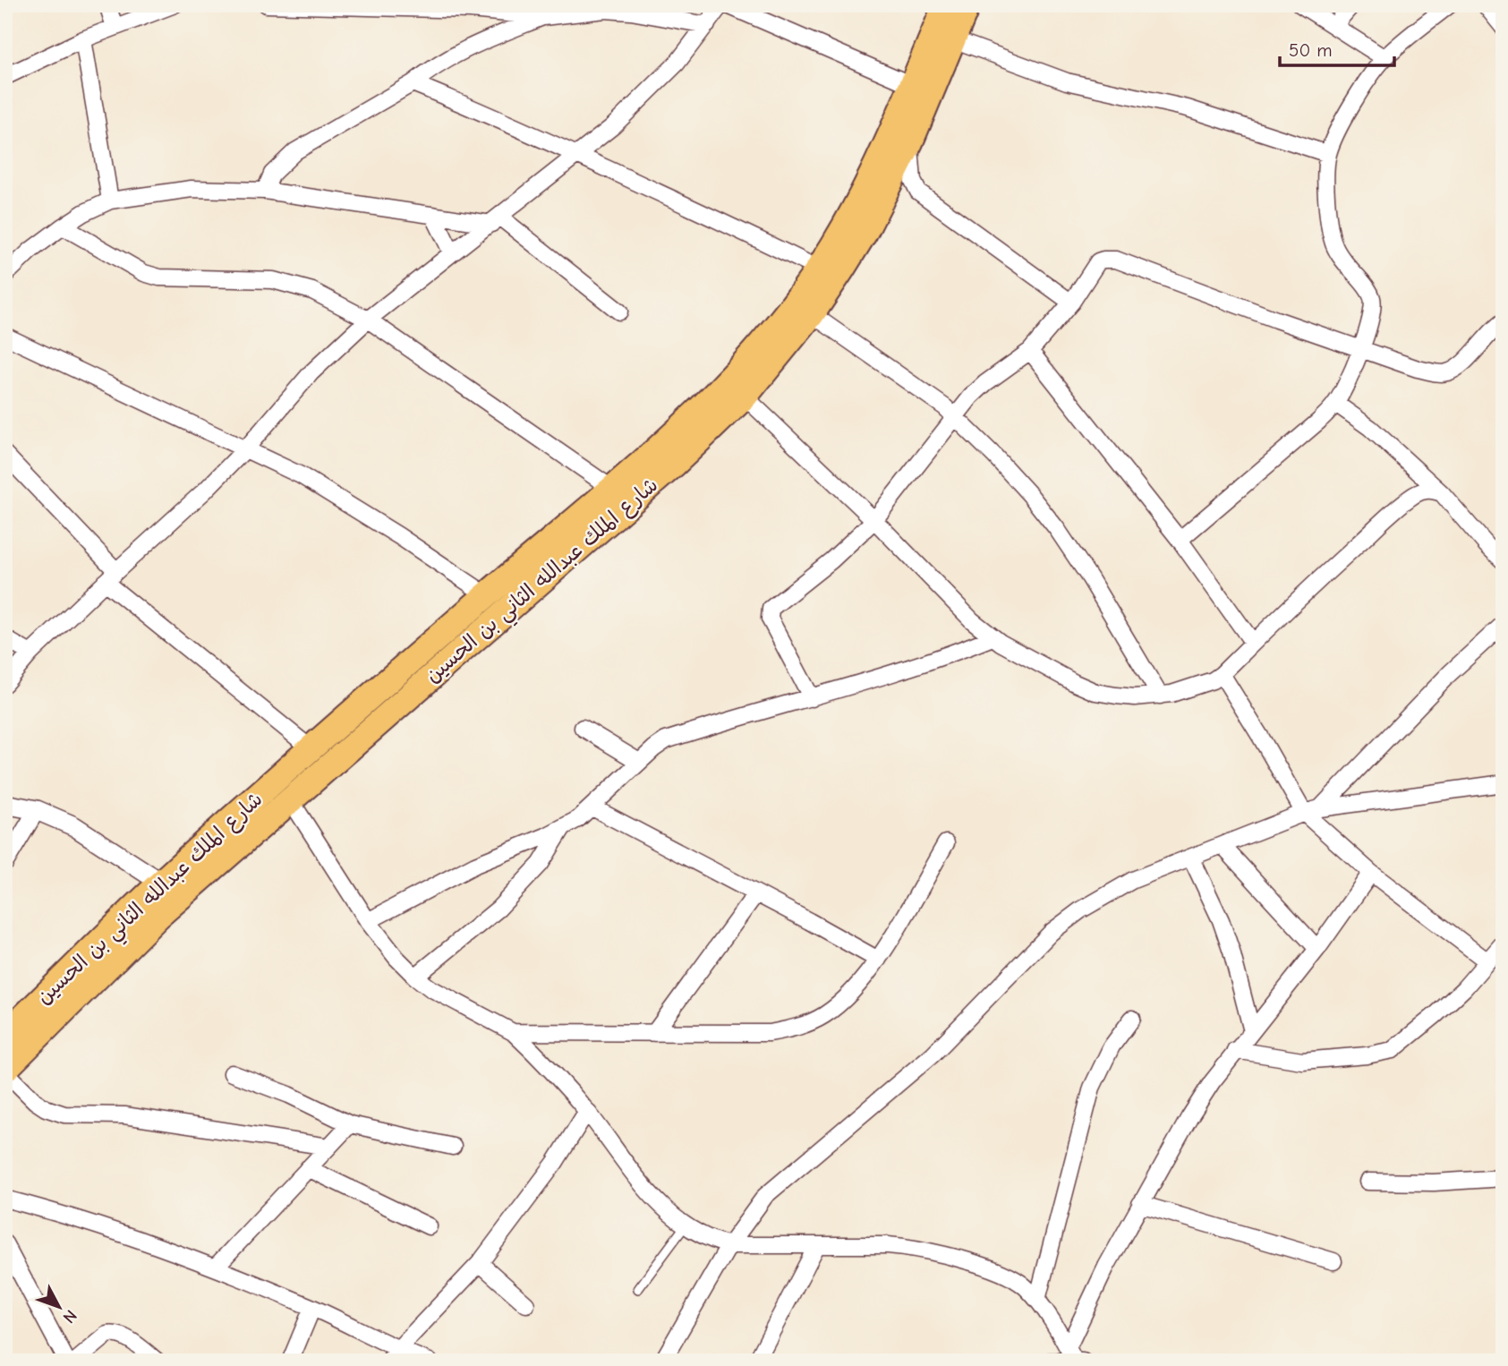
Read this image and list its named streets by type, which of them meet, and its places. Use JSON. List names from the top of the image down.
{
  "streets": {
    "main road": ["شارع الملك عبدالله الثاني بن الحسين"]
  },
  "scale_bar": "50 m",
  "north": "bottom right"
}
